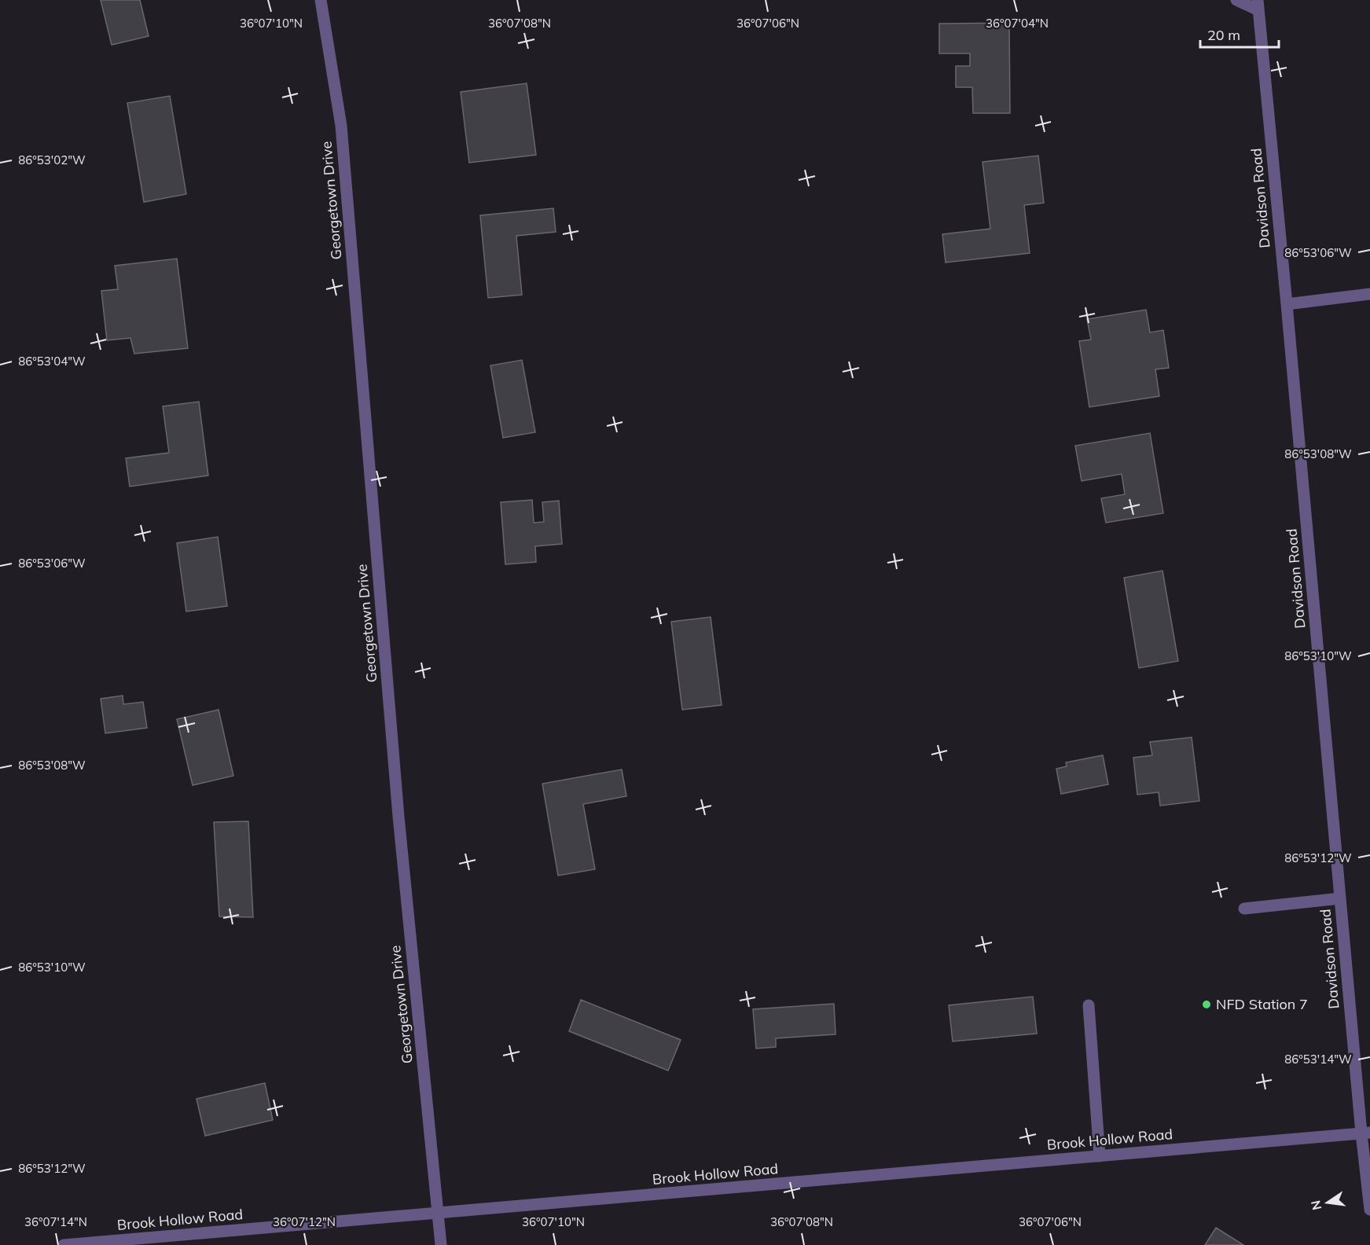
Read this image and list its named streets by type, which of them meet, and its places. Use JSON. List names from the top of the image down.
{
  "streets": {
    "street": ["Davidson Road", "Georgetown Drive", "Brook Hollow Road"]
  },
  "crossings": [
    ["Davidson Road", "Brook Hollow Road"],
    ["Georgetown Drive", "Brook Hollow Road"]
  ],
  "places": ["NFD Station 7"],
  "scale_bar": "20 m",
  "north": "left",
  "coordinates": [
    "36°07'10\"N",
    "36°07'08\"N",
    "36°07'06\"N",
    "36°07'04\"N",
    "86°53'02\"W",
    "86°53'06\"W",
    "86°53'04\"W",
    "86°53'08\"W",
    "86°53'10\"W",
    "86°53'12\"W",
    "86°53'14\"W",
    "36°07'14\"N",
    "36°07'12\"N"
  ]
}
